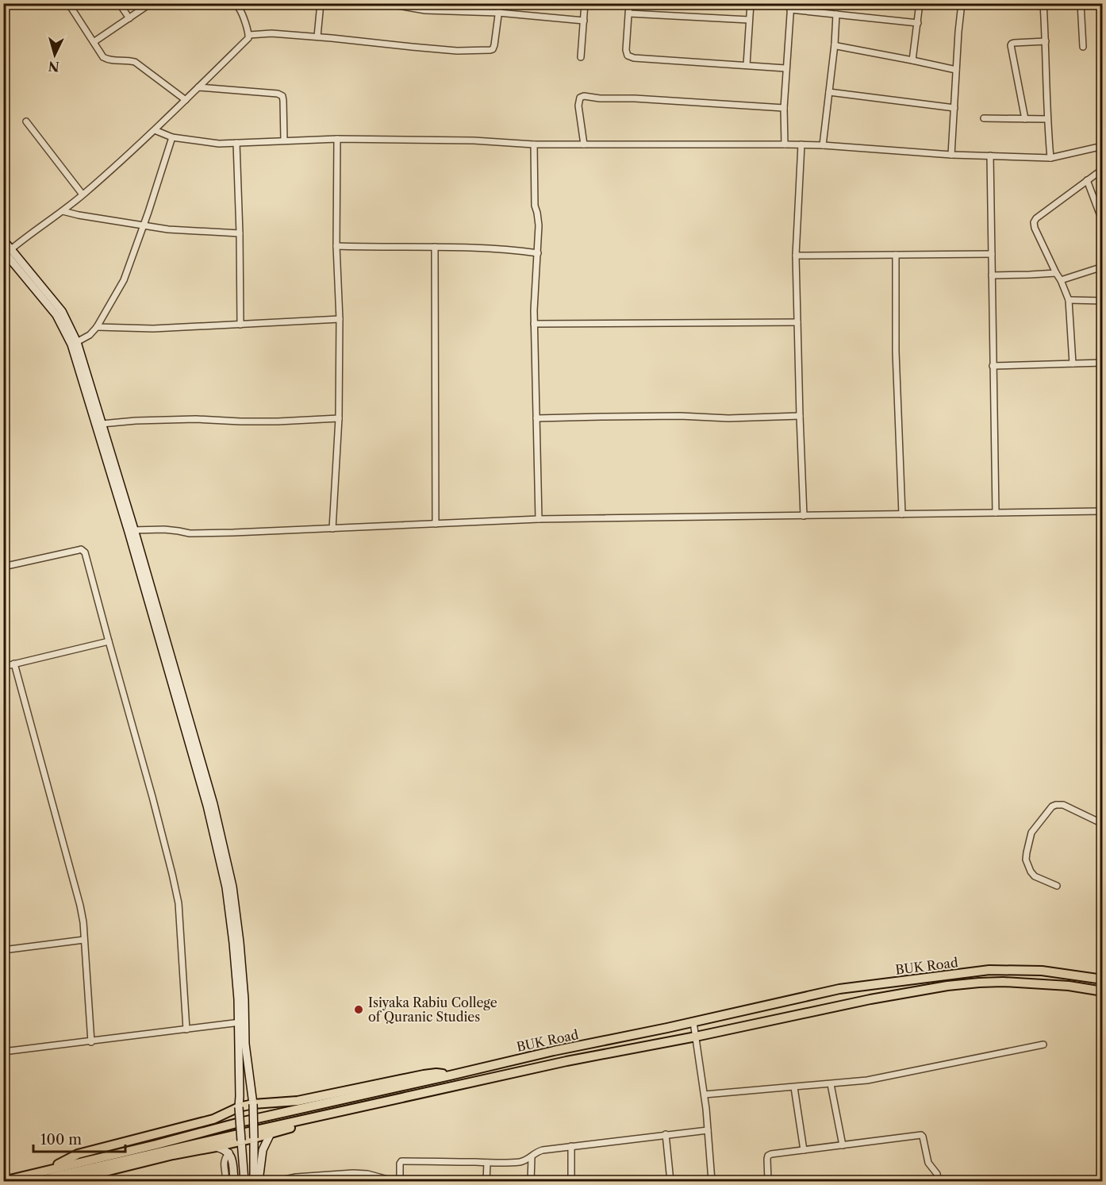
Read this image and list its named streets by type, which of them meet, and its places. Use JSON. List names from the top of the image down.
{
  "streets": {
    "main road": ["BUK Road"]
  },
  "places": ["Isiyaka Rabiu College of Quranic Studies"],
  "scale_bar": "100 m",
  "north": "bottom"
}
